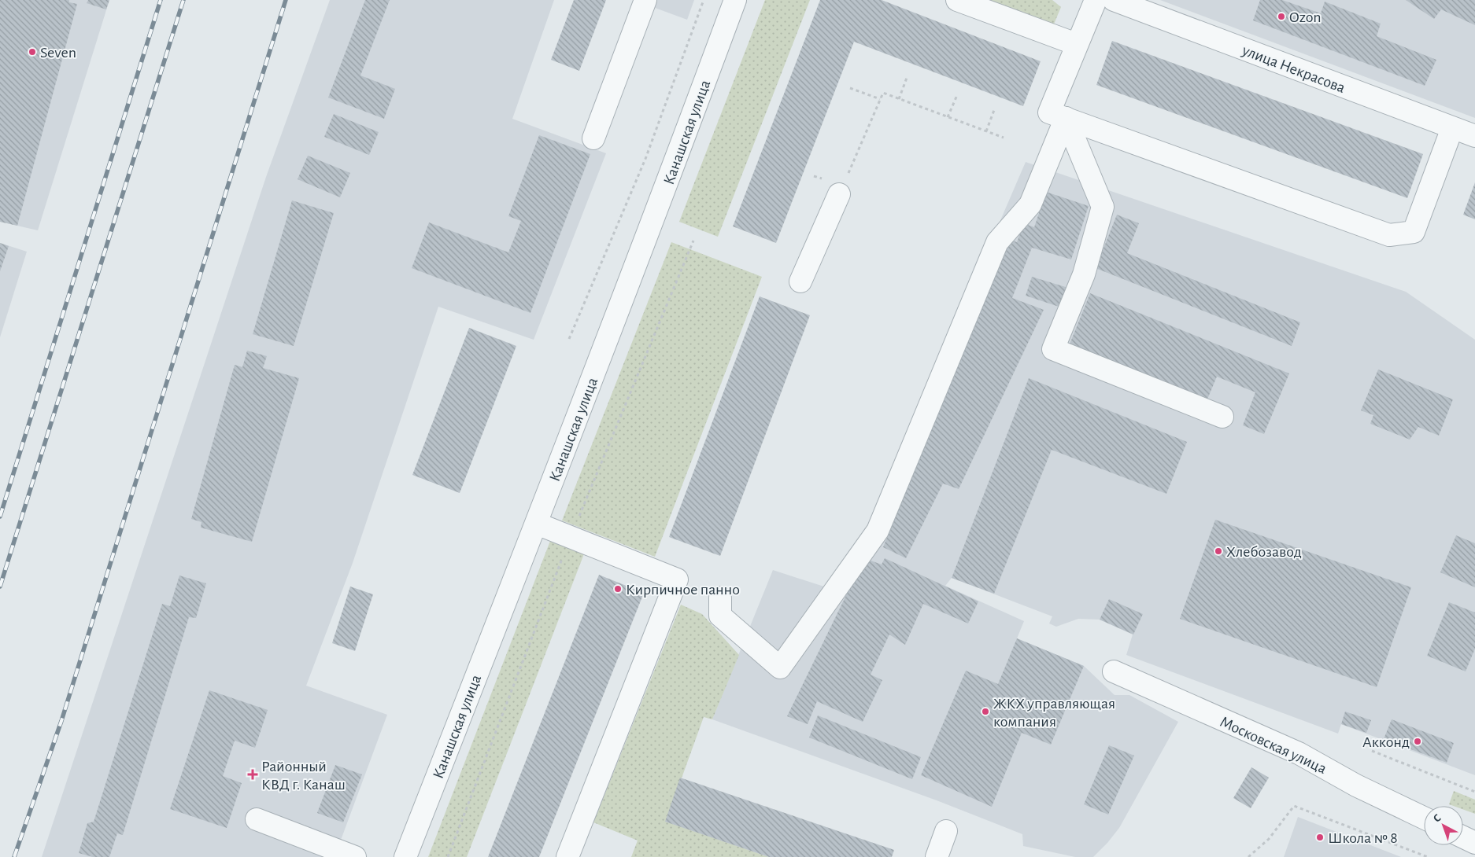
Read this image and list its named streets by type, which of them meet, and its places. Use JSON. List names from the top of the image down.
{
  "streets": {
    "street": ["улица Некрасова", "Канашская улица", "Московская улица"]
  },
  "places": {
    "other": [
      "Ozon",
      "Seven",
      "Хлебозавод",
      "Кирпичное панно",
      "ЖКХ управляющая компания",
      "Акконд",
      "Школа № 8"
    ],
    "health": ["Районный КВД г. Канаш"]
  },
  "north": "top left"
}
